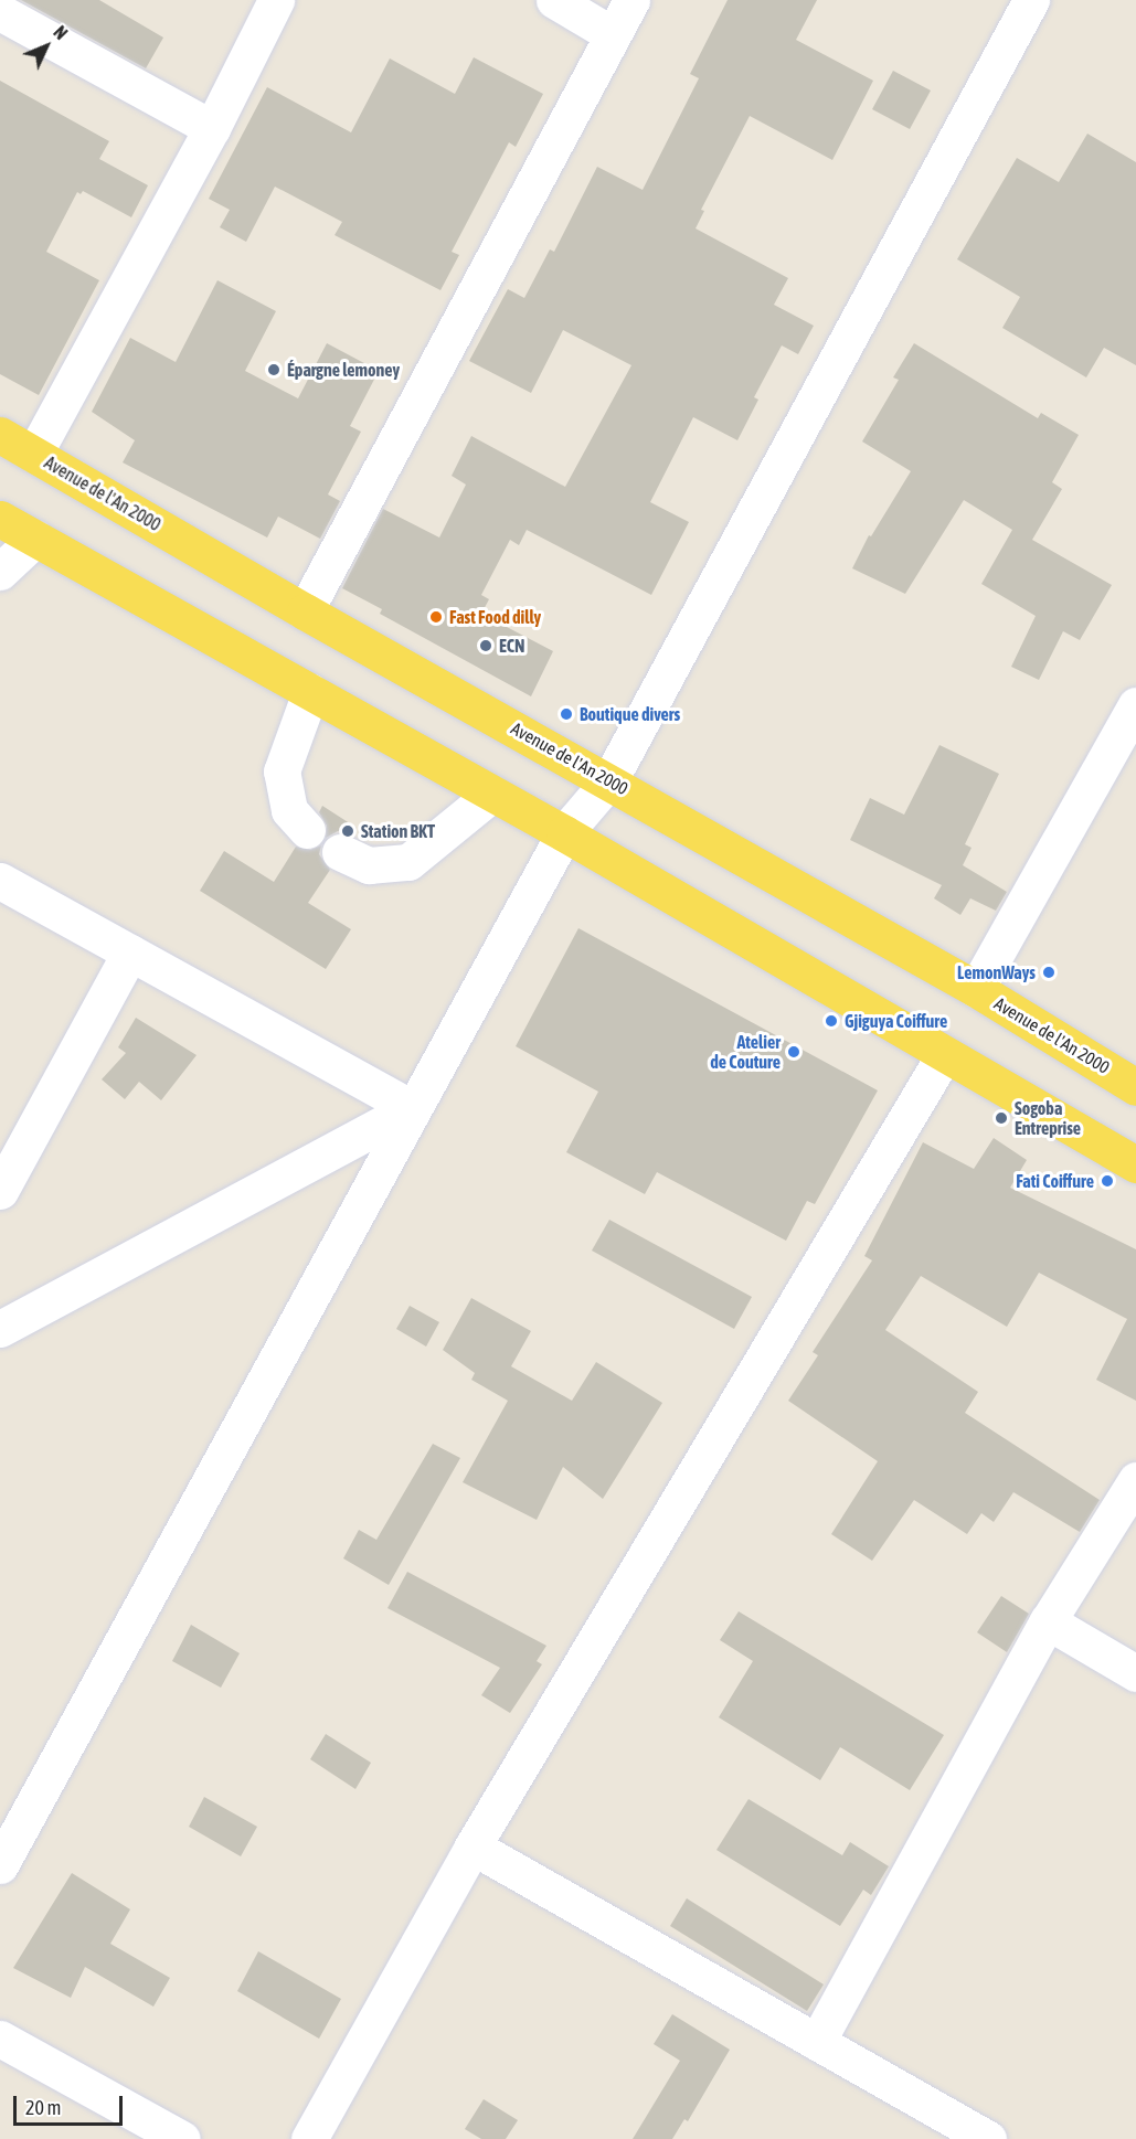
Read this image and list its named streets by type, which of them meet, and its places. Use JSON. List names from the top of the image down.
{
  "streets": {
    "main road": ["Avenue de l'An 2000"]
  },
  "places": [
    "Épargne lemoney",
    "Fast Food dilly",
    "ECN",
    "Boutique divers",
    "Station BKT",
    "LemonWays",
    "Gjiguya Coiffure",
    "Atelier de Couture",
    "Sogoba Entreprise",
    "Fati Coiffure"
  ],
  "scale_bar": "20 m",
  "north": "top right"
}
